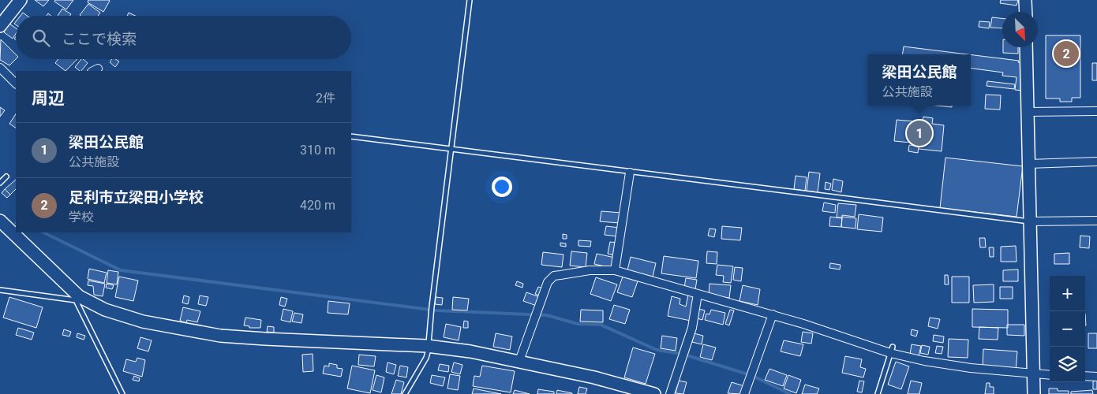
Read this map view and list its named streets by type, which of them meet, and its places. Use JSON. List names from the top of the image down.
{
  "north": "bottom right",
  "page": {
    "search": "ここで検索",
    "pins": ["2", "1"],
    "popup": ["梁田公民館", "公共施設"],
    "heading": ["周辺", "2件"],
    "list": [
      {
        "mark": "1",
        "name": "梁田公民館",
        "note": "公共施設",
        "value": "310 m"
      },
      {
        "mark": "2",
        "name": "足利市立梁田小学校",
        "note": "学校",
        "value": "420 m"
      }
    ],
    "map_buttons": ["+", "−"]
  }
}
